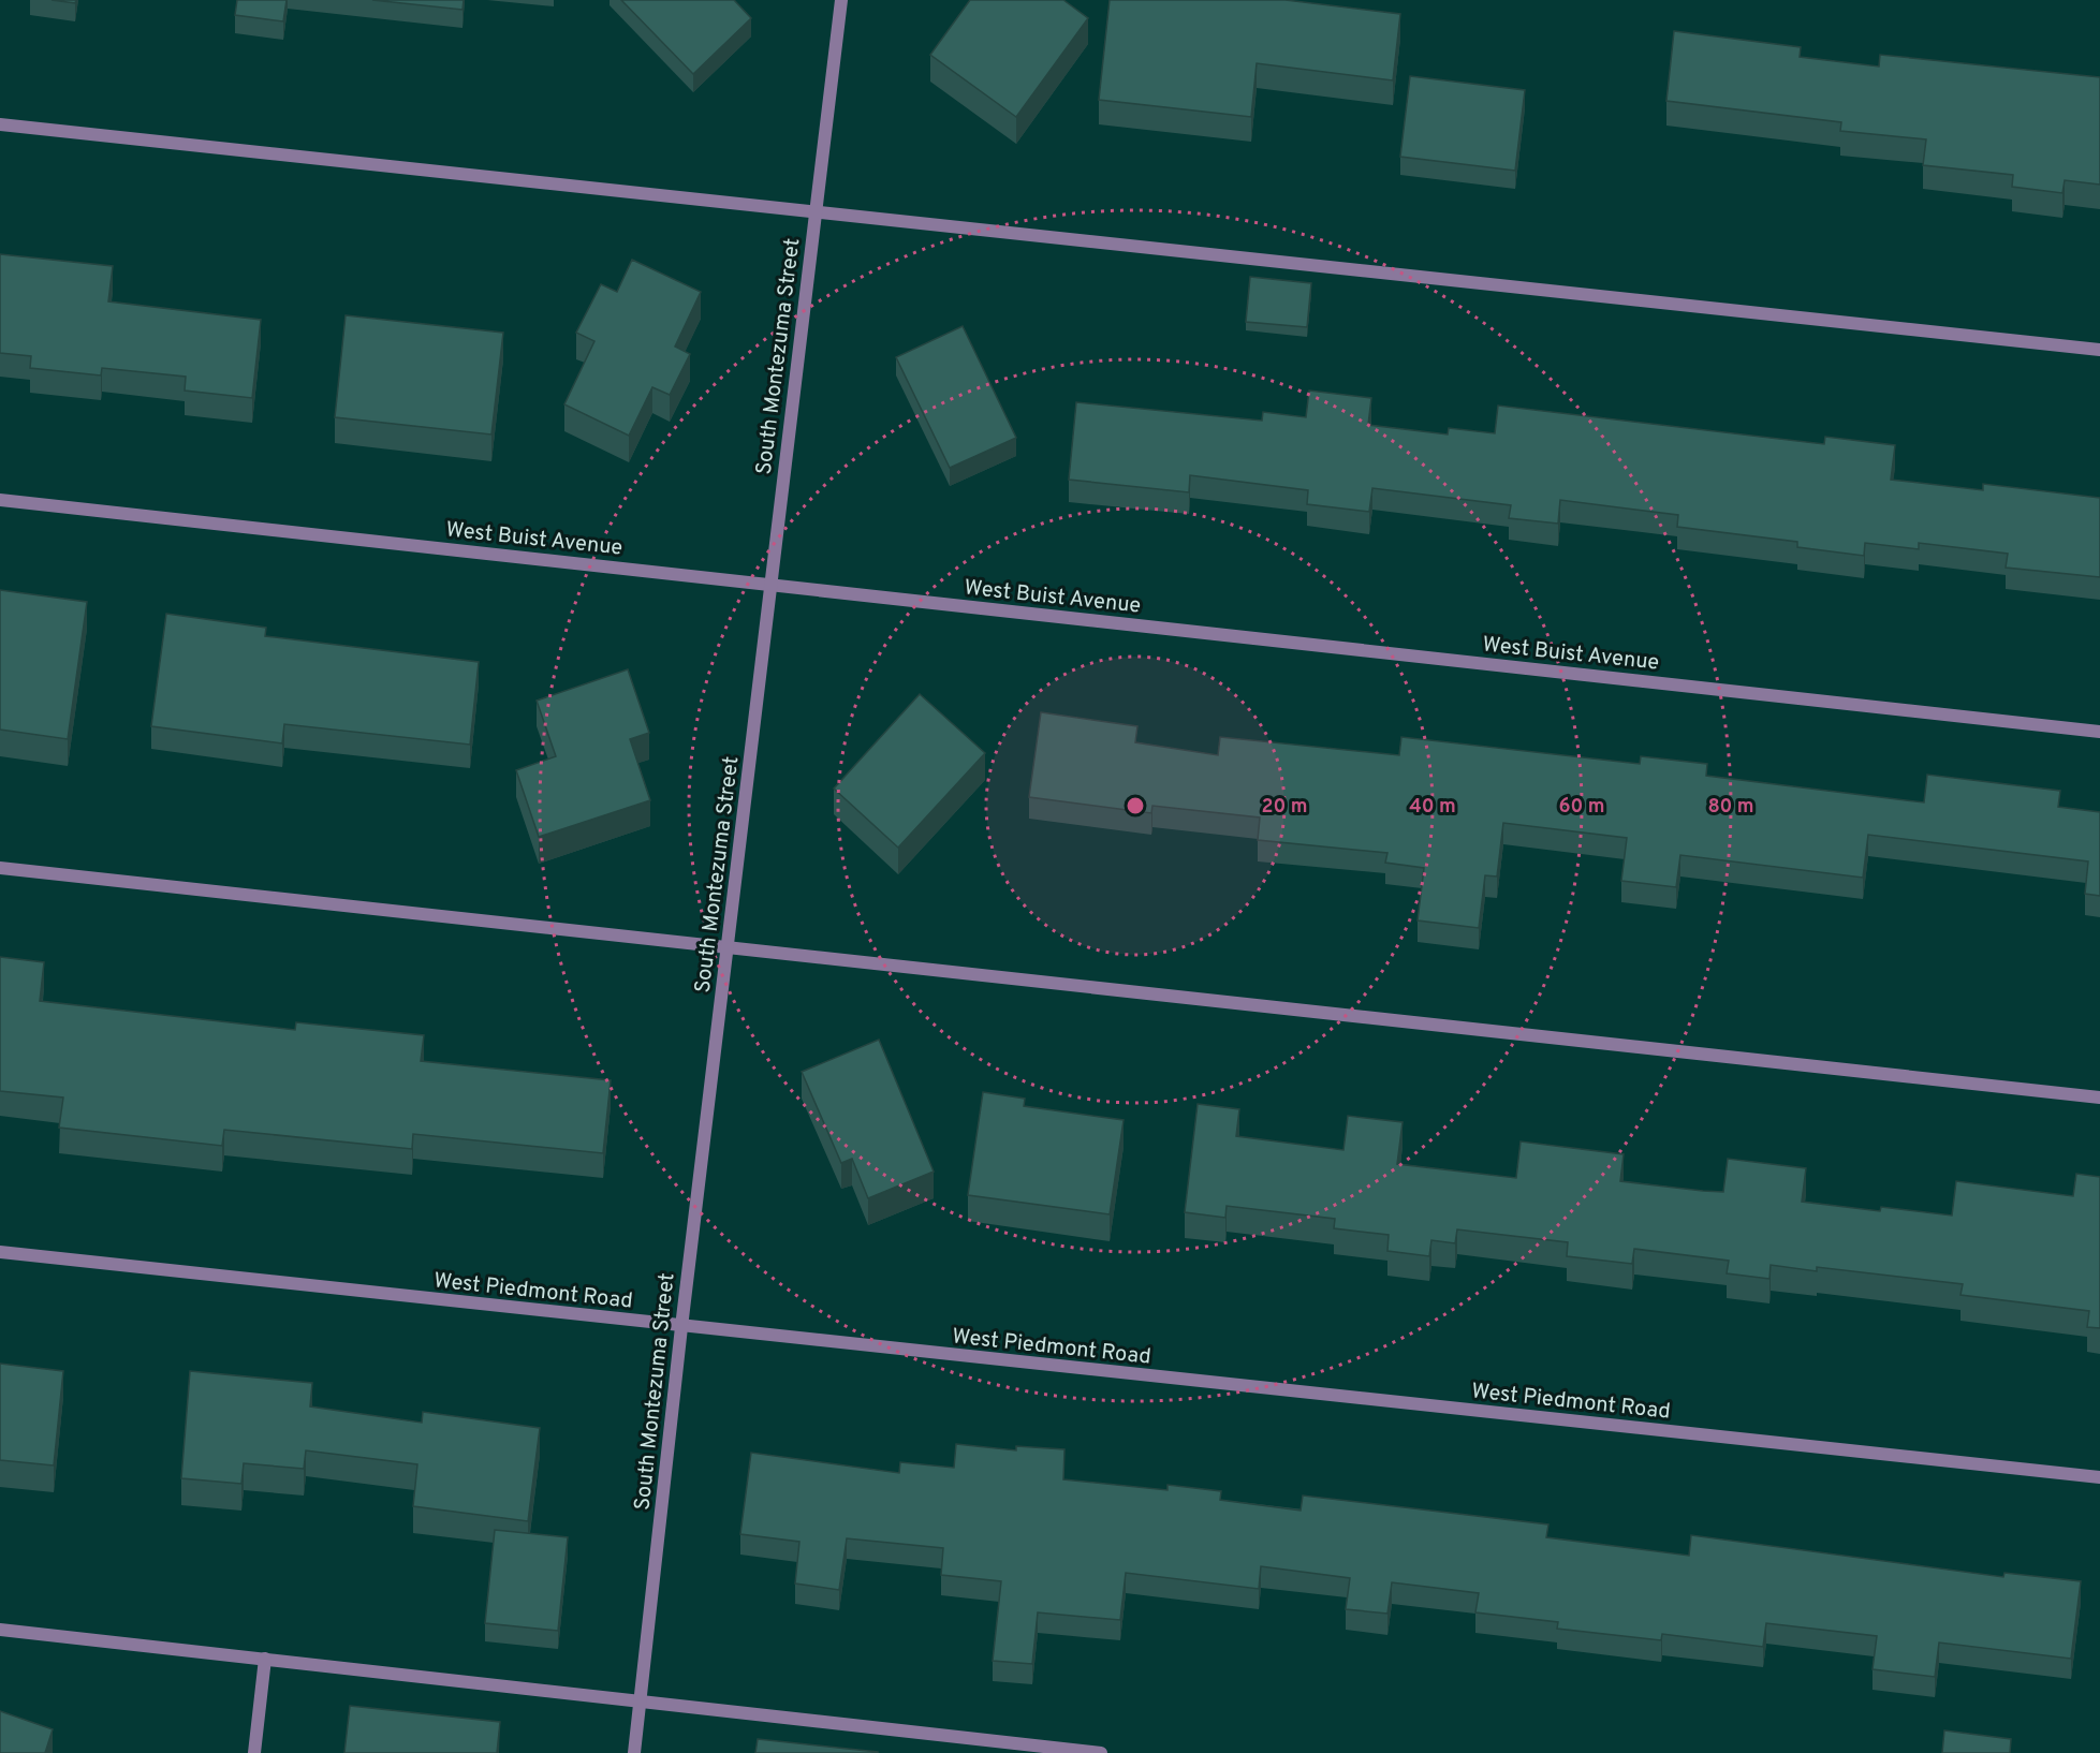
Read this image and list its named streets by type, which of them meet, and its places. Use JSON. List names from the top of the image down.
{
  "streets": {
    "street": ["South Montezuma Street", "West Buist Avenue", "West Piedmont Road"]
  },
  "crossings": [
    ["South Montezuma Street", "West Buist Avenue"],
    ["South Montezuma Street", "West Piedmont Road"]
  ],
  "rings": [
    "20 m",
    "40 m",
    "60 m",
    "80 m"
  ]
}
